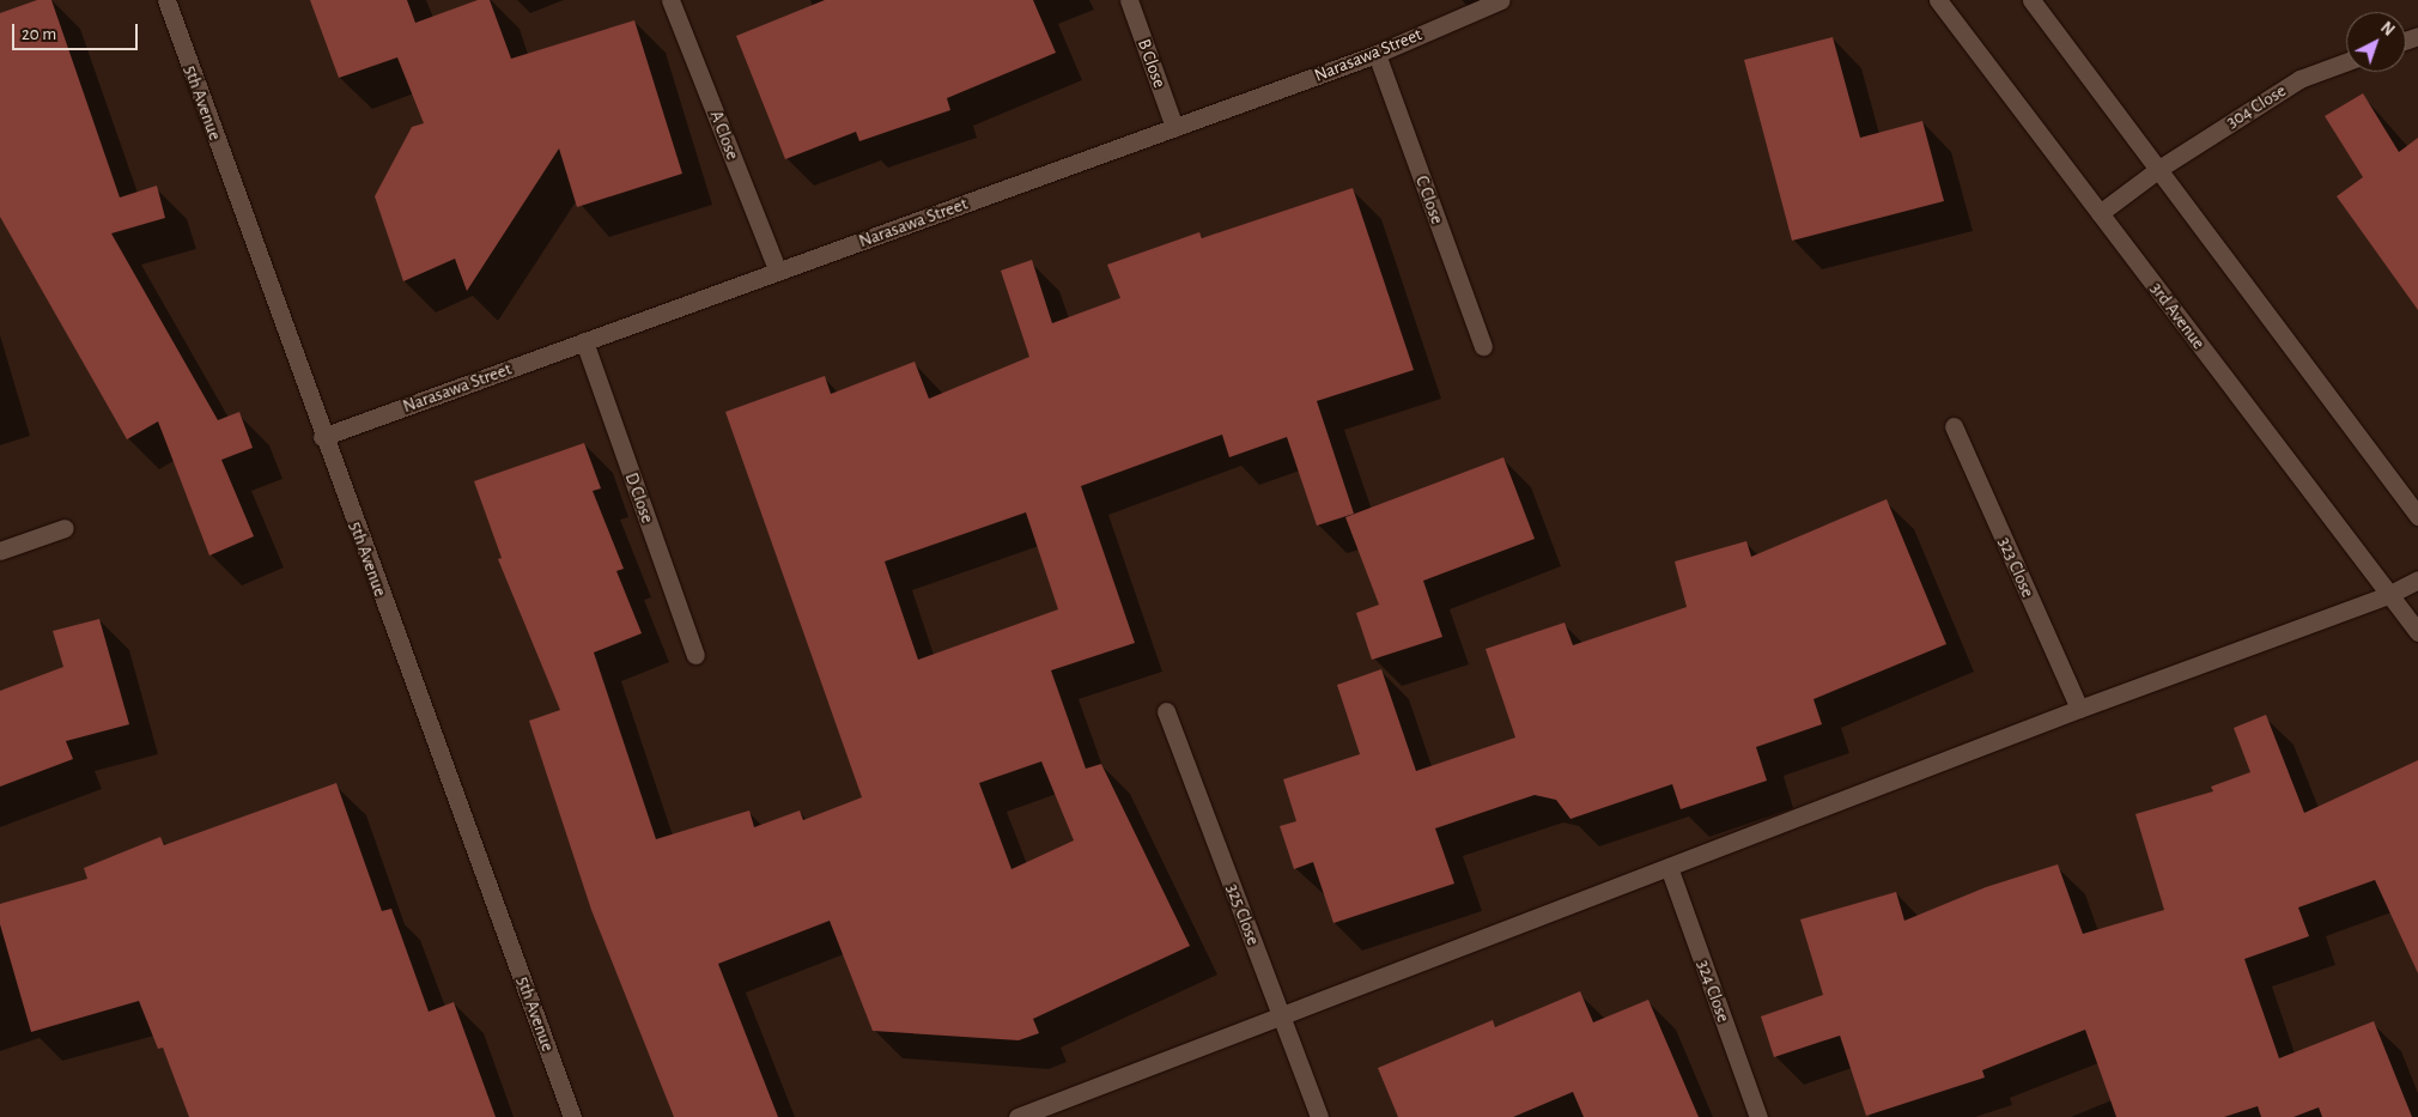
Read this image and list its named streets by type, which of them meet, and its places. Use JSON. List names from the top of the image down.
{
  "streets": {
    "street": [
      "Narasawa Street",
      "B Close",
      "5th Avenue",
      "304 Close",
      "A Close",
      "C Close",
      "3rd Avenue",
      "D Close",
      "323 Close",
      "325 Close",
      "324 Close"
    ]
  },
  "crossings": [
    ["Narasawa Street", "B Close"],
    ["Narasawa Street", "5th Avenue"],
    ["Narasawa Street", "A Close"],
    ["Narasawa Street", "C Close"],
    ["Narasawa Street", "D Close"],
    ["304 Close", "3rd Avenue"]
  ],
  "scale_bar": "20 m",
  "north": "top right"
}
